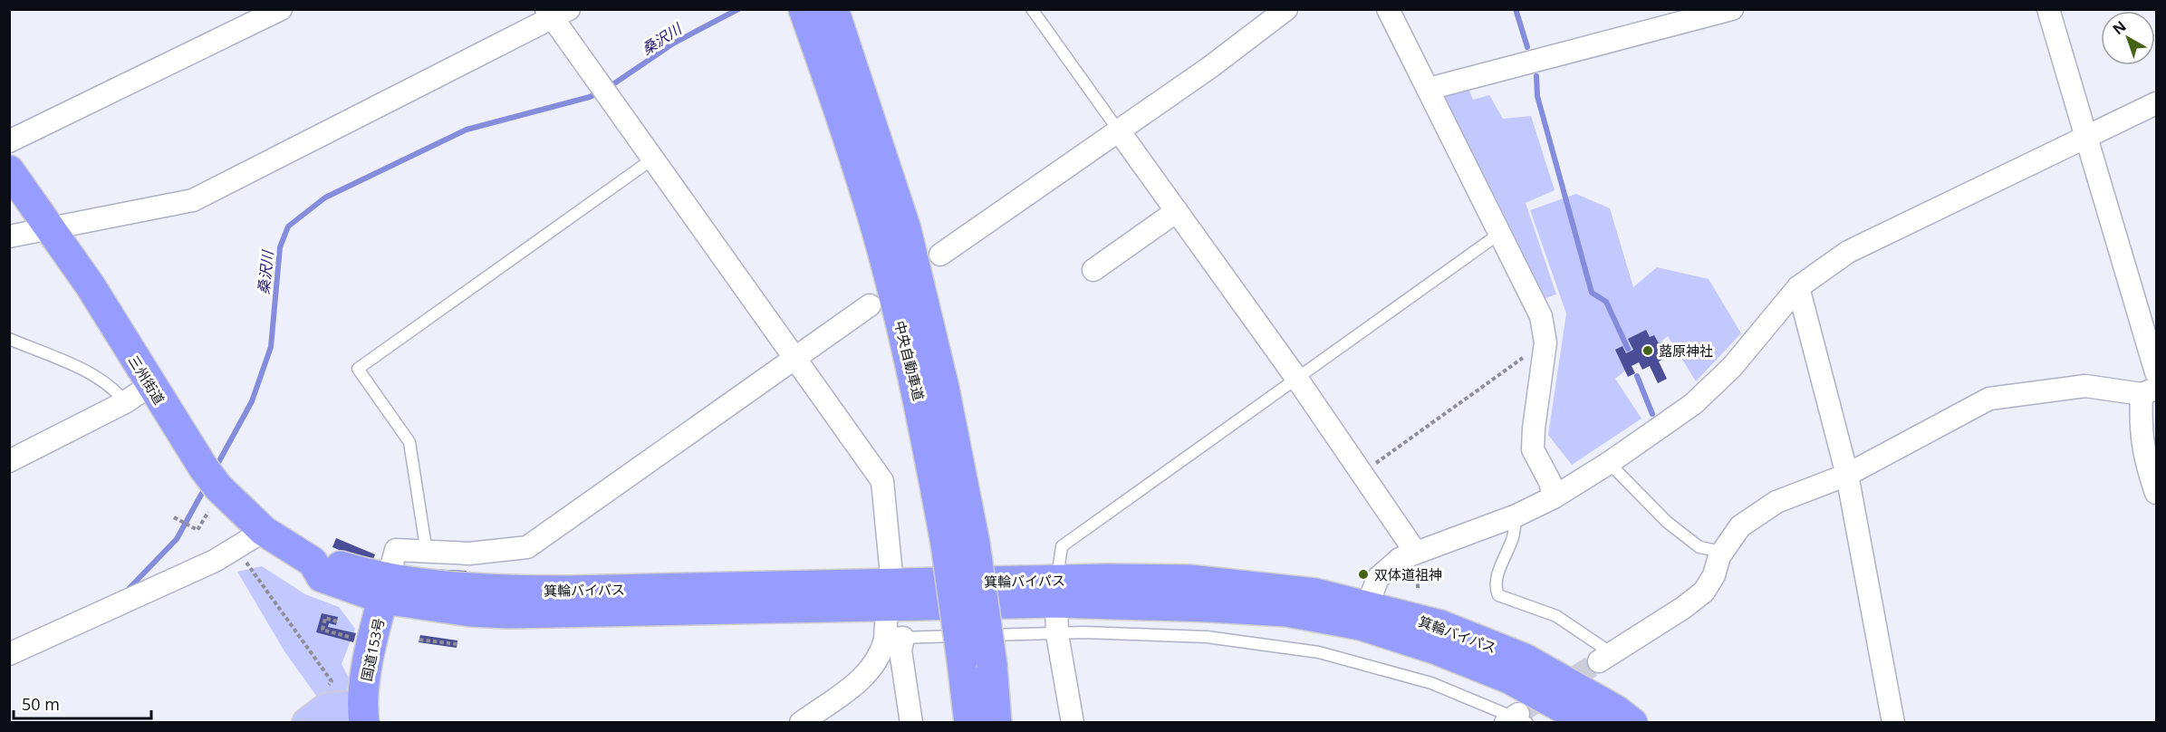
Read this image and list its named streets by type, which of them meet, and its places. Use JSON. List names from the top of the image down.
{
  "streets": {
    "highway": [
      "中央自動車道",
      "三州街道",
      "箕輪バイパス",
      "国道153号"
    ]
  },
  "crossings": [
    ["三州街道", "箕輪バイパス"],
    ["三州街道", "国道153号"],
    ["箕輪バイパス", "国道153号"]
  ],
  "water": ["桑沢川"],
  "places": ["蕗原神社", "双体道祖神"],
  "scale_bar": "50 m",
  "north": "top left"
}
